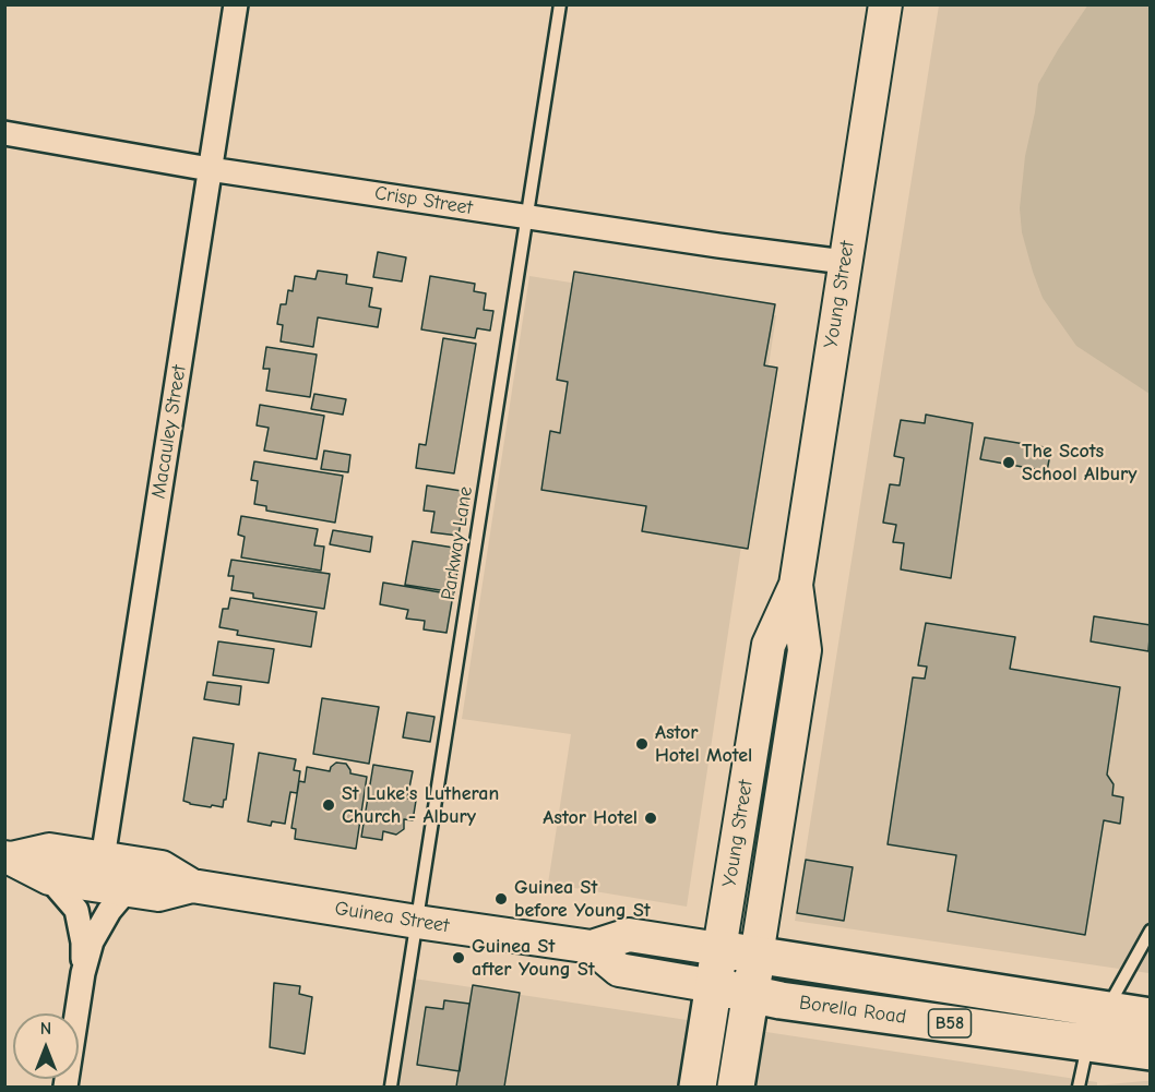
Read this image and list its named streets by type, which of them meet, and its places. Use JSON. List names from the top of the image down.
{
  "streets": {
    "main road": [
      "Young Street",
      "Guinea Street",
      "Borella Road",
      "B58"
    ],
    "street": ["Crisp Street", "Macauley Street"],
    "lane": ["Parkway Lane"]
  },
  "crossings": [
    ["Crisp Street", "Young Street"],
    ["Crisp Street", "Macauley Street"],
    ["Crisp Street", "Parkway Lane"],
    ["Young Street", "Guinea Street"],
    ["Young Street", "Borella Road"],
    ["Young Street", "B58"],
    ["Macauley Street", "Guinea Street"],
    ["Parkway Lane", "Guinea Street"],
    ["Guinea Street", "B58"],
    ["Borella Road", "B58"]
  ],
  "places": [
    "The Scots School Albury",
    "Astor Hotel Motel",
    "St Luke's Lutheran Church - Albury",
    "Astor Hotel",
    "Guinea St before Young St",
    "Guinea St after Young St"
  ],
  "north": "top"
}
